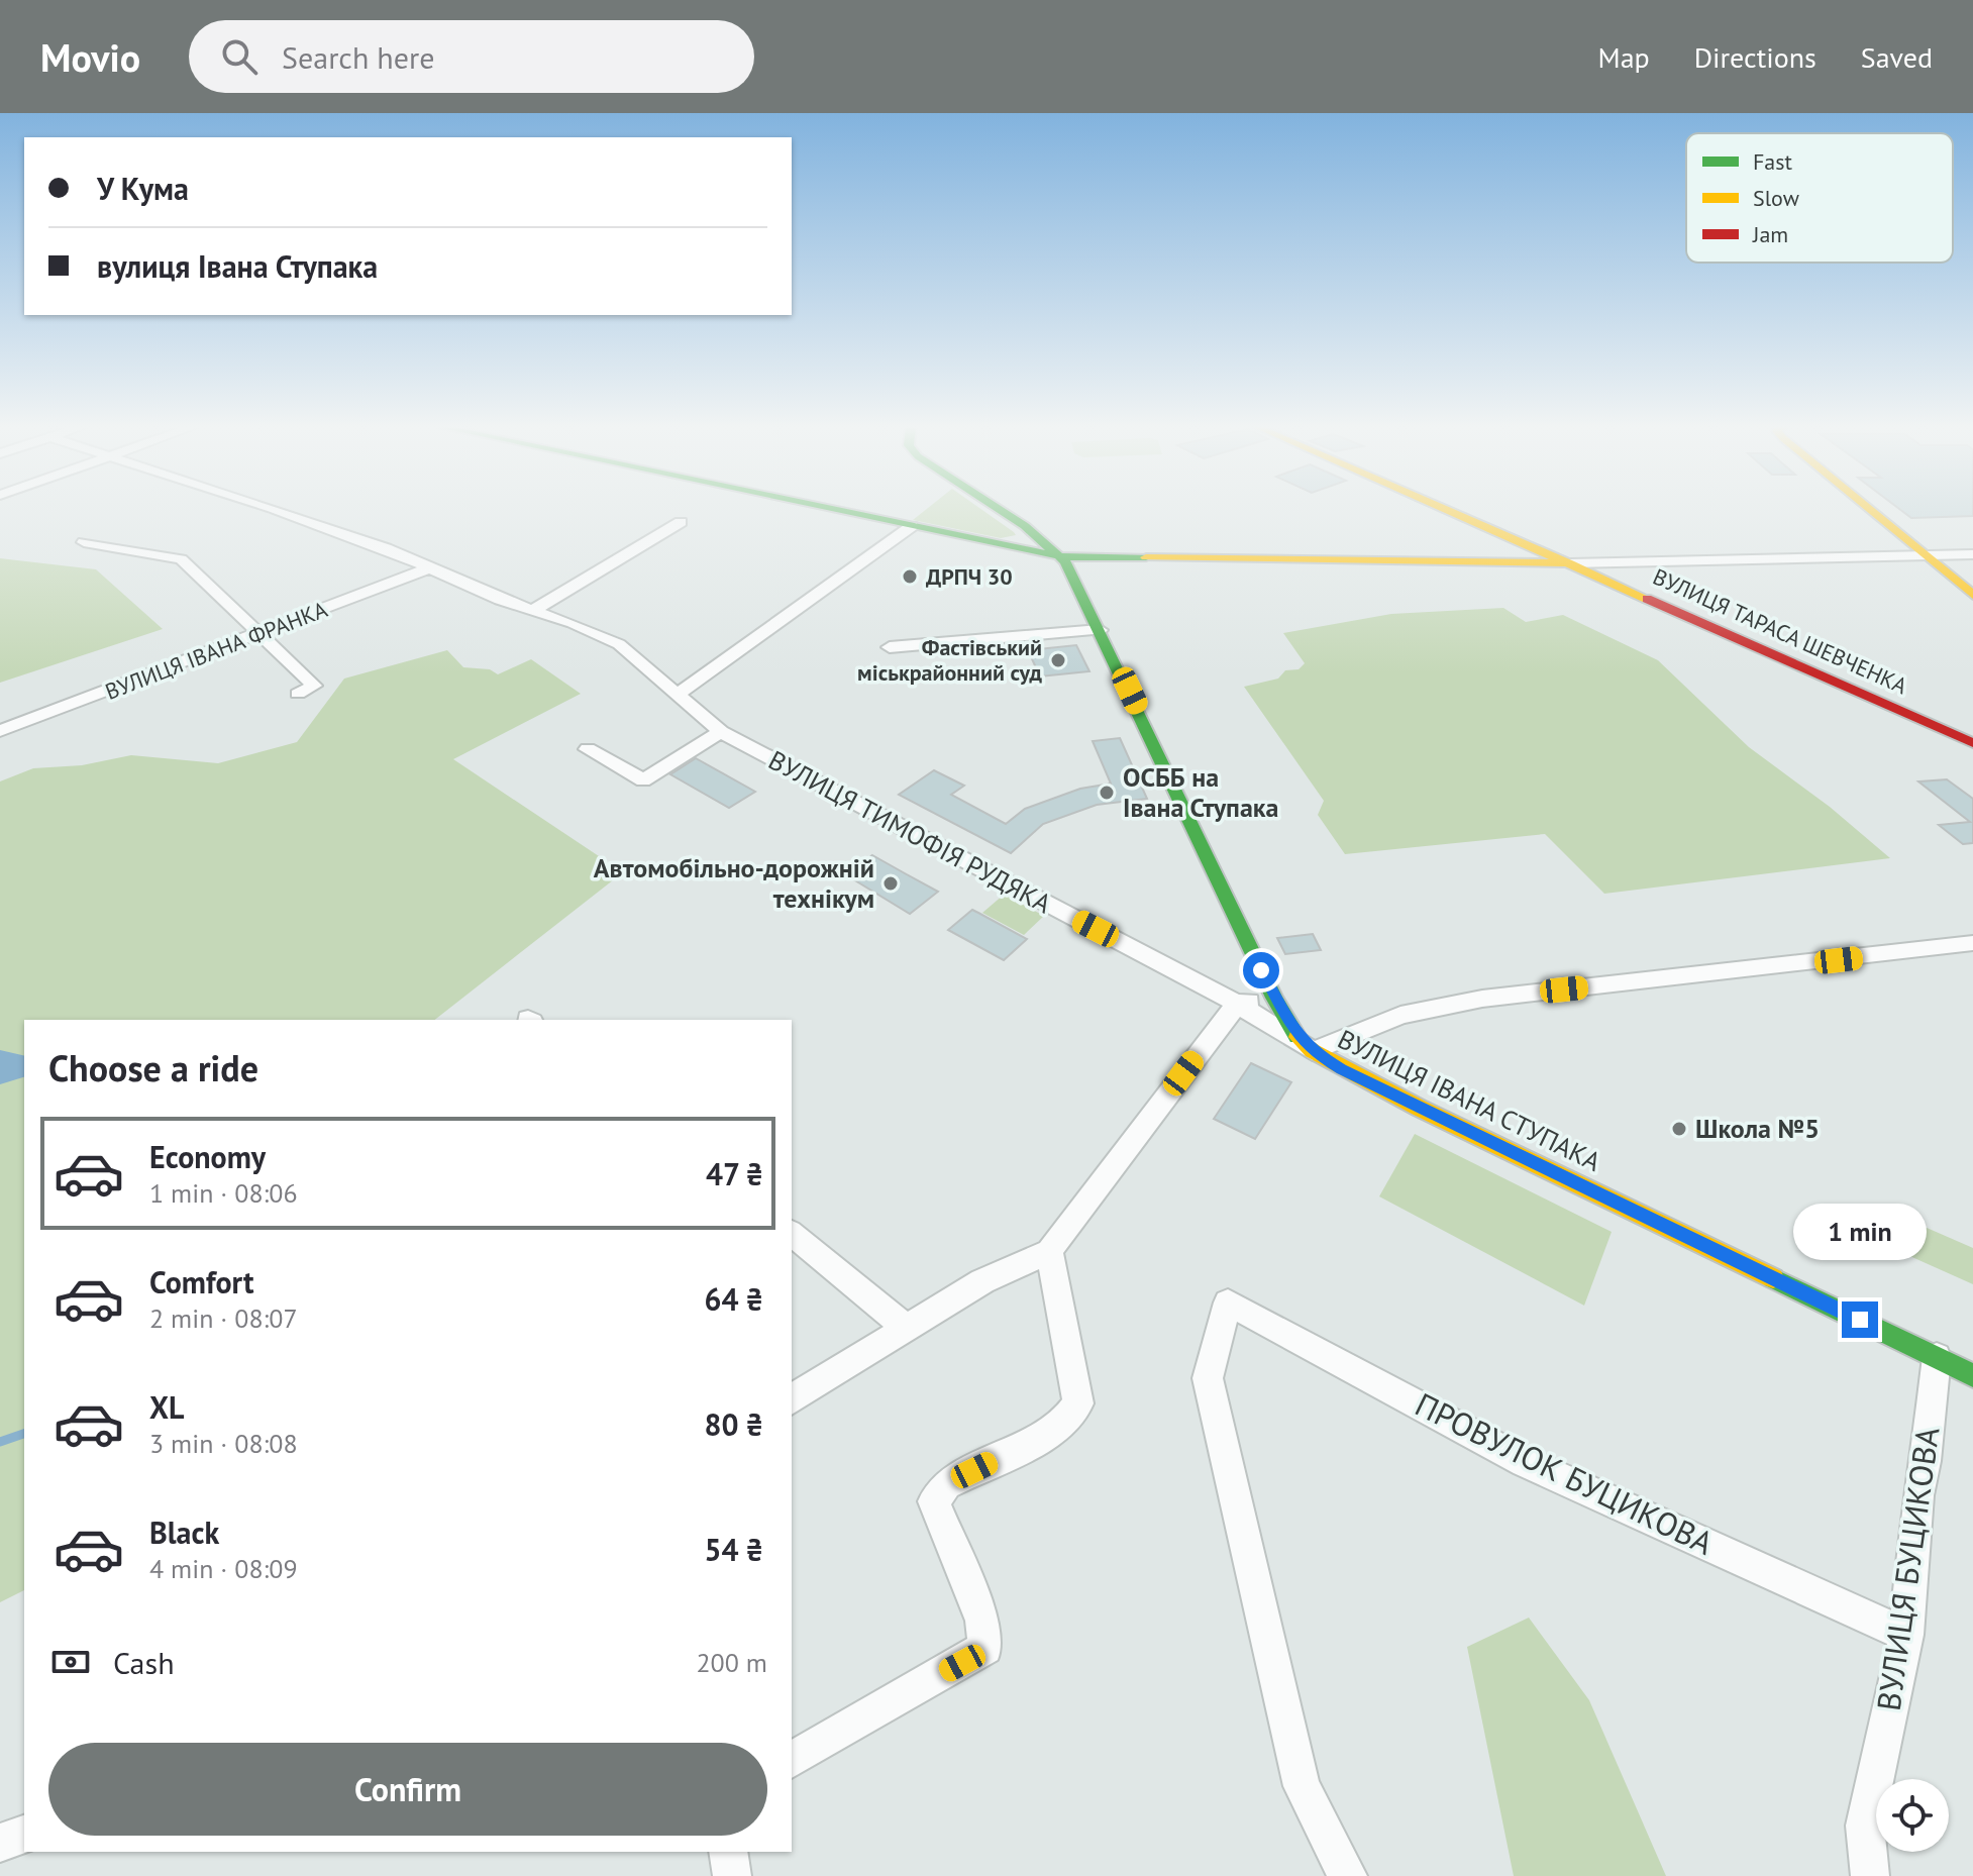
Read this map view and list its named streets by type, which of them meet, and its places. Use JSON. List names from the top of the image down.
{
  "streets": {
    "main road": ["ВУЛИЦЯ ТАРАСА ШЕВЧЕНКА", "ВУЛИЦЯ ІВАНА СТУПАКА"],
    "street": [
      "ВУЛИЦЯ ІВАНА ФРАНКА",
      "ВУЛИЦЯ ТИМОФІЯ РУДЯКА",
      "ПРОВУЛОК БУЦИКОВА",
      "ВУЛИЦЯ БУЦИКОВА"
    ]
  },
  "crossings": [
    ["ВУЛИЦЯ ІВАНА ФРАНКА", "ВУЛИЦЯ ТИМОФІЯ РУДЯКА"],
    ["ВУЛИЦЯ ТИМОФІЯ РУДЯКА", "ВУЛИЦЯ ІВАНА СТУПАКА"],
    ["ВУЛИЦЯ ІВАНА СТУПАКА", "ВУЛИЦЯ БУЦИКОВА"],
    ["ПРОВУЛОК БУЦИКОВА", "ВУЛИЦЯ БУЦИКОВА"]
  ],
  "places": [
    "ДРПЧ 30",
    "Фастівський міськрайонний суд",
    "ОСББ на Івана Ступака",
    "Автомобільно-дорожній технікум",
    "Школа №5"
  ],
  "legend": ["Fast", "Slow", "Jam"],
  "page": {
    "header": "Movio",
    "search": "Search here",
    "nav": ["Map", "Directions", "Saved"],
    "banner": ["У Кума", "вулиця Івана Ступака"],
    "heading": "Choose a ride",
    "list": [
      {
        "name": "Economy",
        "note": "1 min · 08:06",
        "value": "47 ₴"
      },
      {
        "name": "Comfort",
        "note": "2 min · 08:07",
        "value": "64 ₴"
      },
      {
        "name": "XL",
        "note": "3 min · 08:08",
        "value": "80 ₴"
      },
      {
        "name": "Black",
        "note": "4 min · 08:09",
        "value": "54 ₴"
      }
    ],
    "bubble": "1 min",
    "pay": ["Cash", "200 m"],
    "buttons": "Confirm"
  }
}
